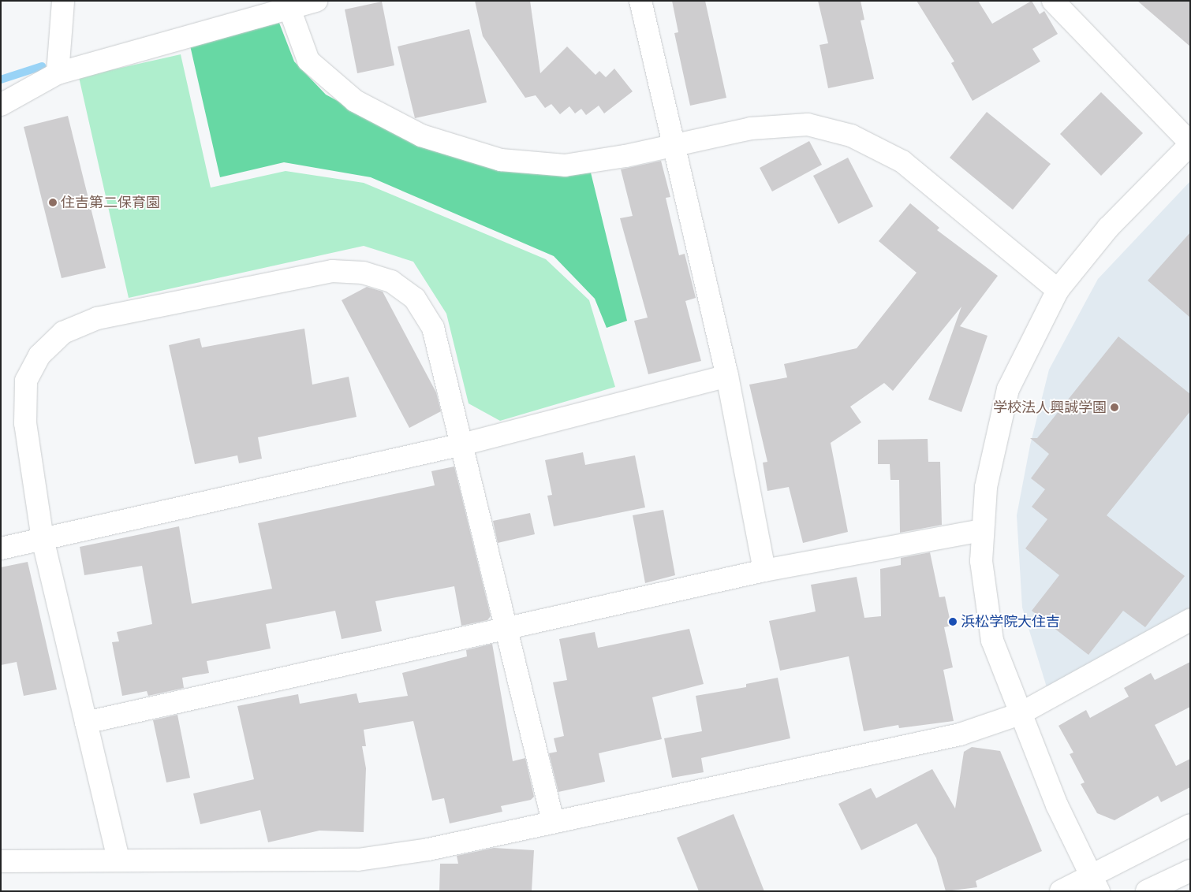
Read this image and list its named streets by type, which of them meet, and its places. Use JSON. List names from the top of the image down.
{
  "places": ["住吉第二保育園", "学校法人興誠学園", "浜松学院大住吉"]
}
